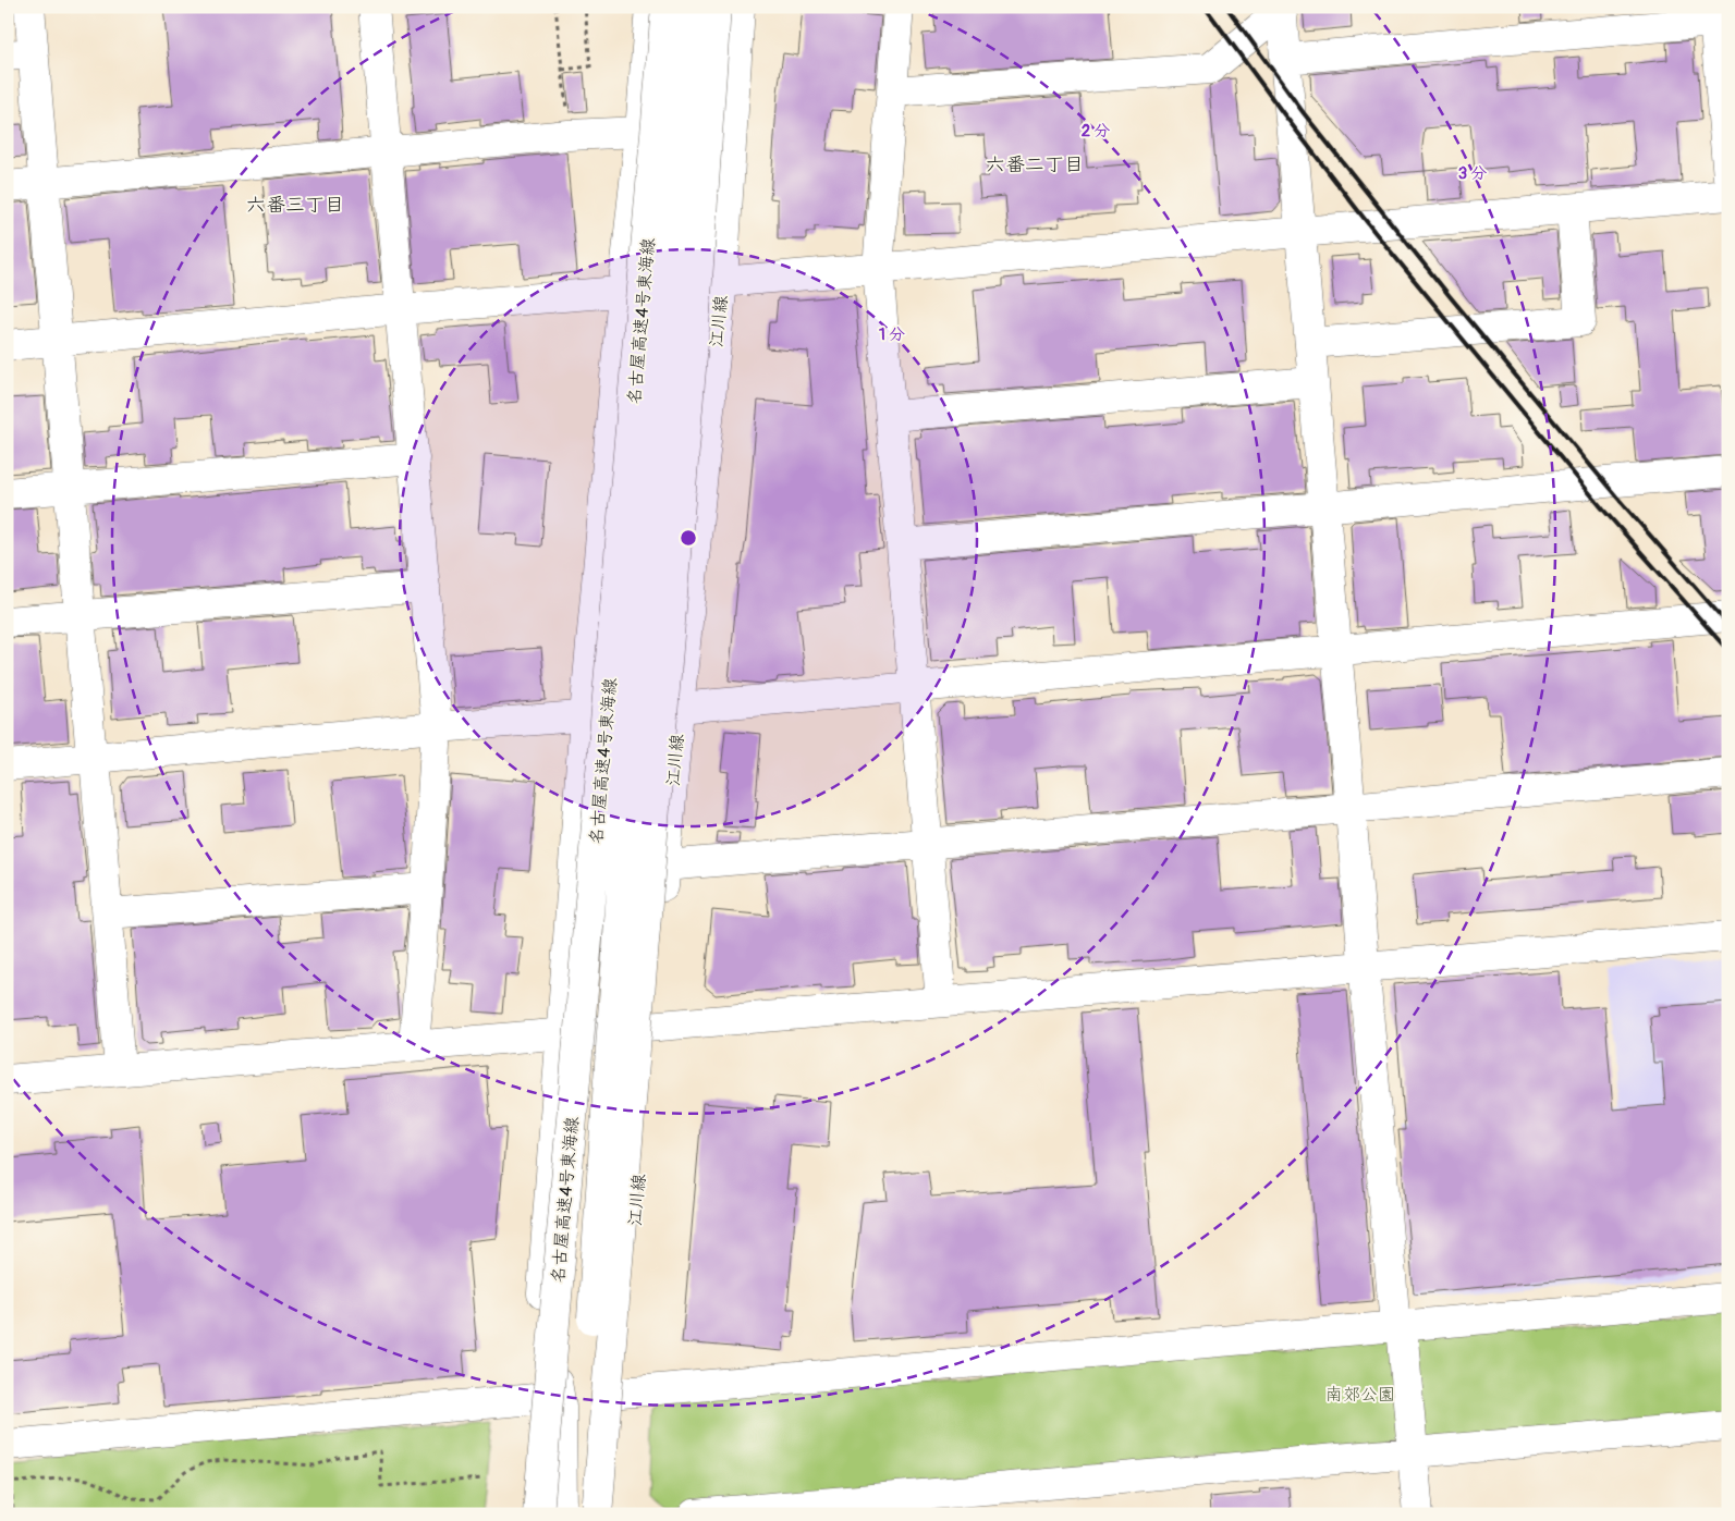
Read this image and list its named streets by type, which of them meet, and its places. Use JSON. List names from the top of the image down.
{
  "streets": {
    "main road": ["名古屋高速4号東海線", "江川線"]
  },
  "districts": ["六番二丁目", "六番三丁目"],
  "parks": ["南郊公園"],
  "rings": ["2 分", "3 分", "1 分"]
}
